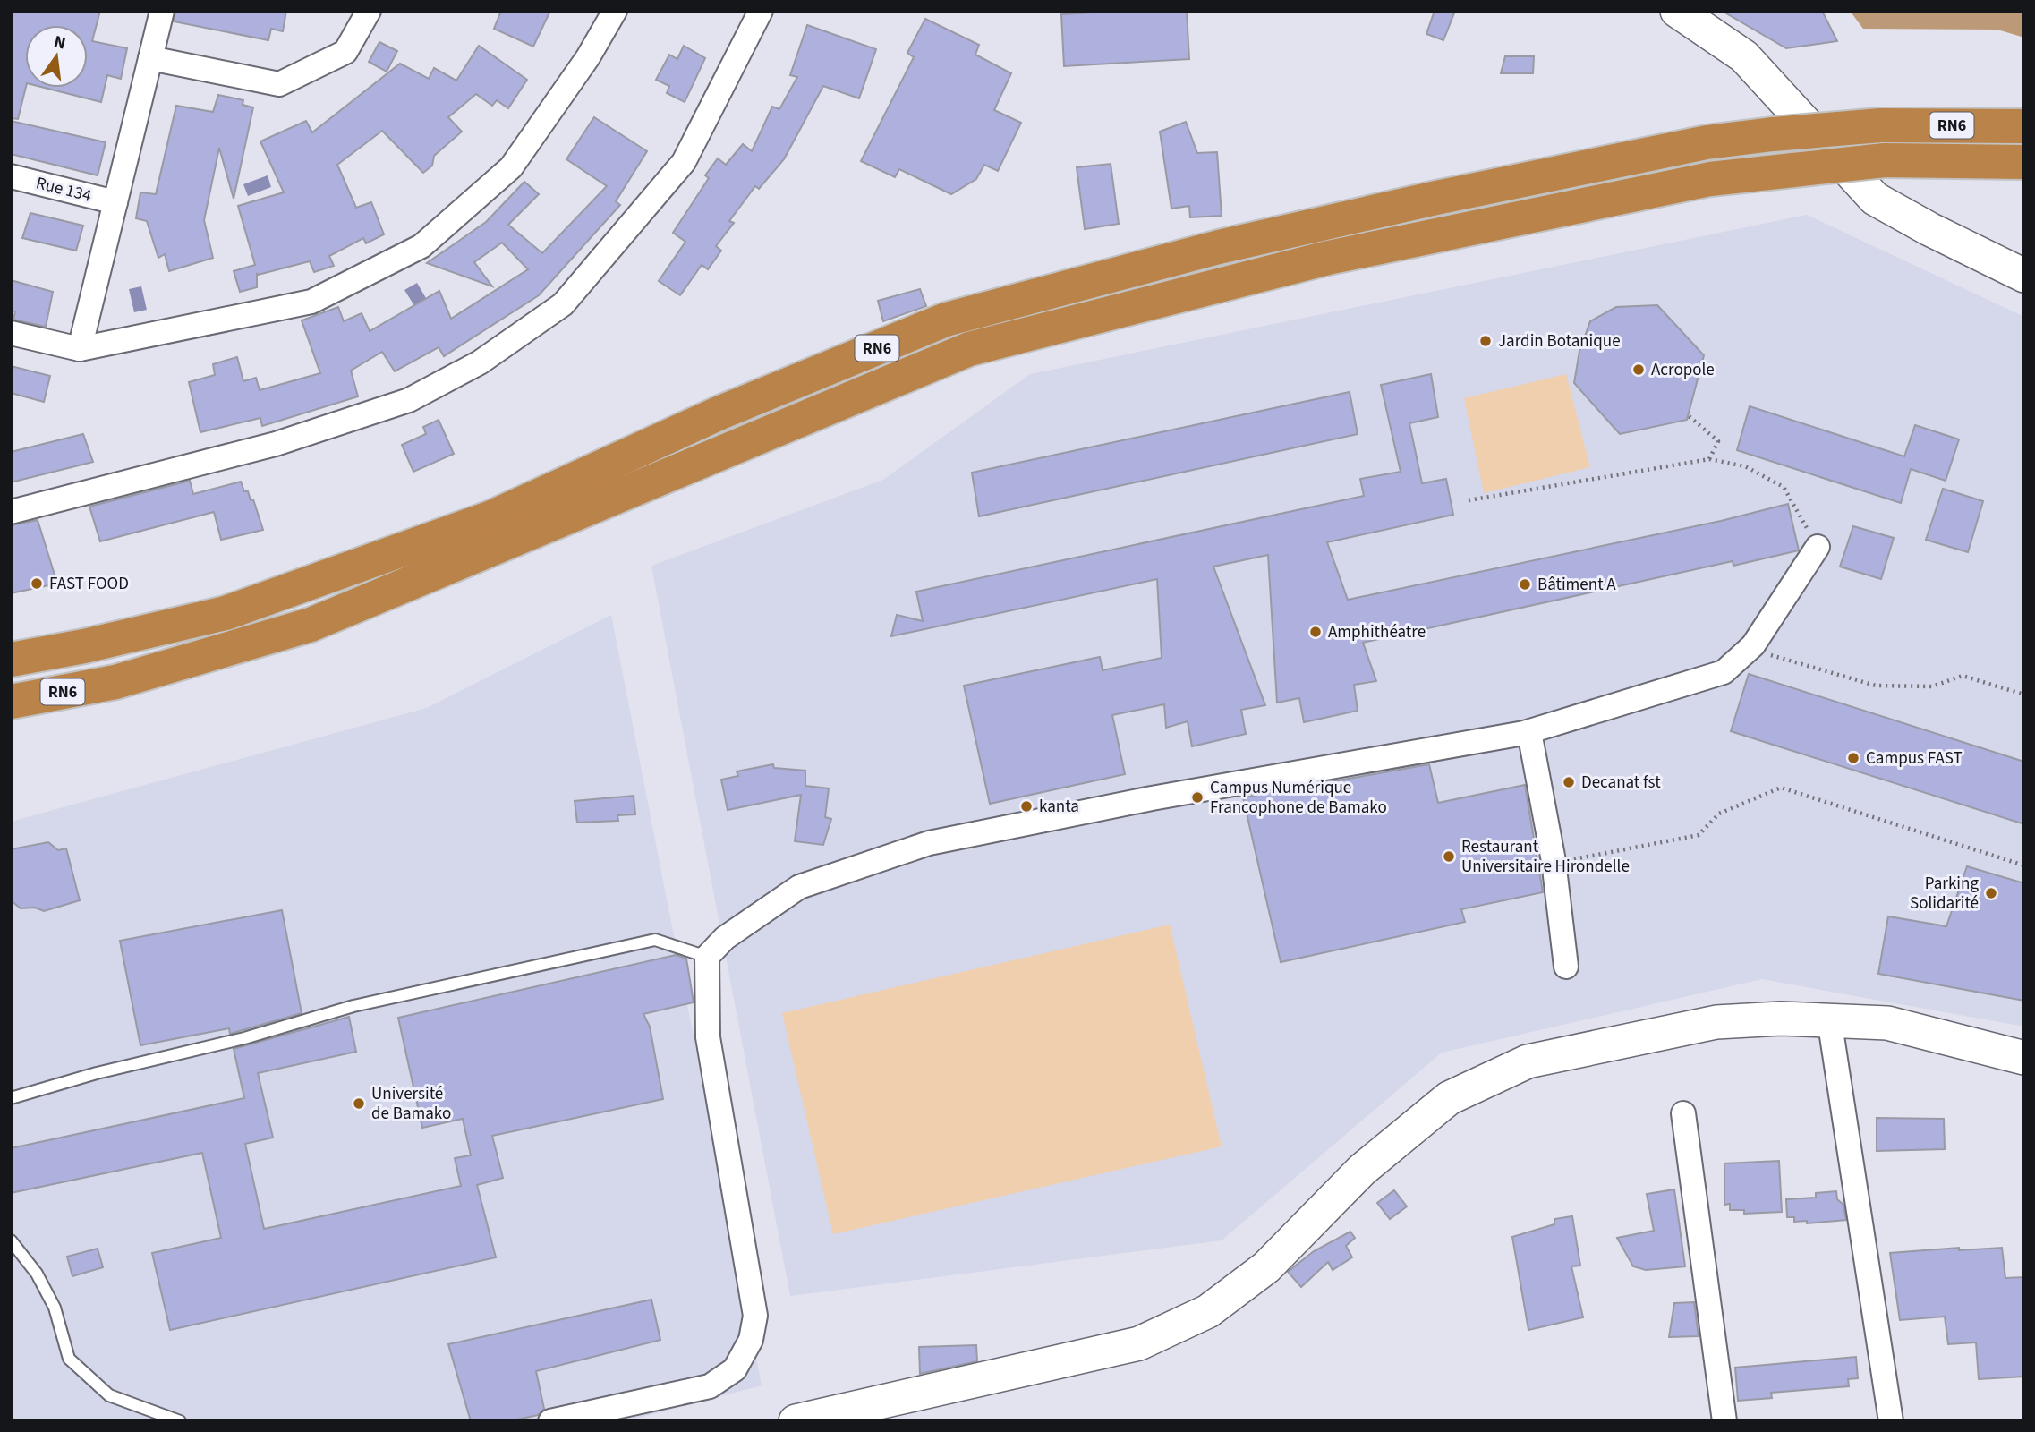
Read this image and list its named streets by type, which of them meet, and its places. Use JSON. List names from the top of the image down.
{
  "streets": {
    "highway": ["RN6"],
    "street": ["Rue 134"]
  },
  "places": [
    "Jardin Botanique",
    "Acropole",
    "FAST FOOD",
    "Bâtiment A",
    "Amphithéatre",
    "Campus FAST",
    "Decanat fst",
    "Campus Numérique Francophone de Bamako",
    "kanta",
    "Restaurant Universitaire Hirondelle",
    "Parking Solidarité",
    "Université de Bamako"
  ],
  "north": "top"
}
